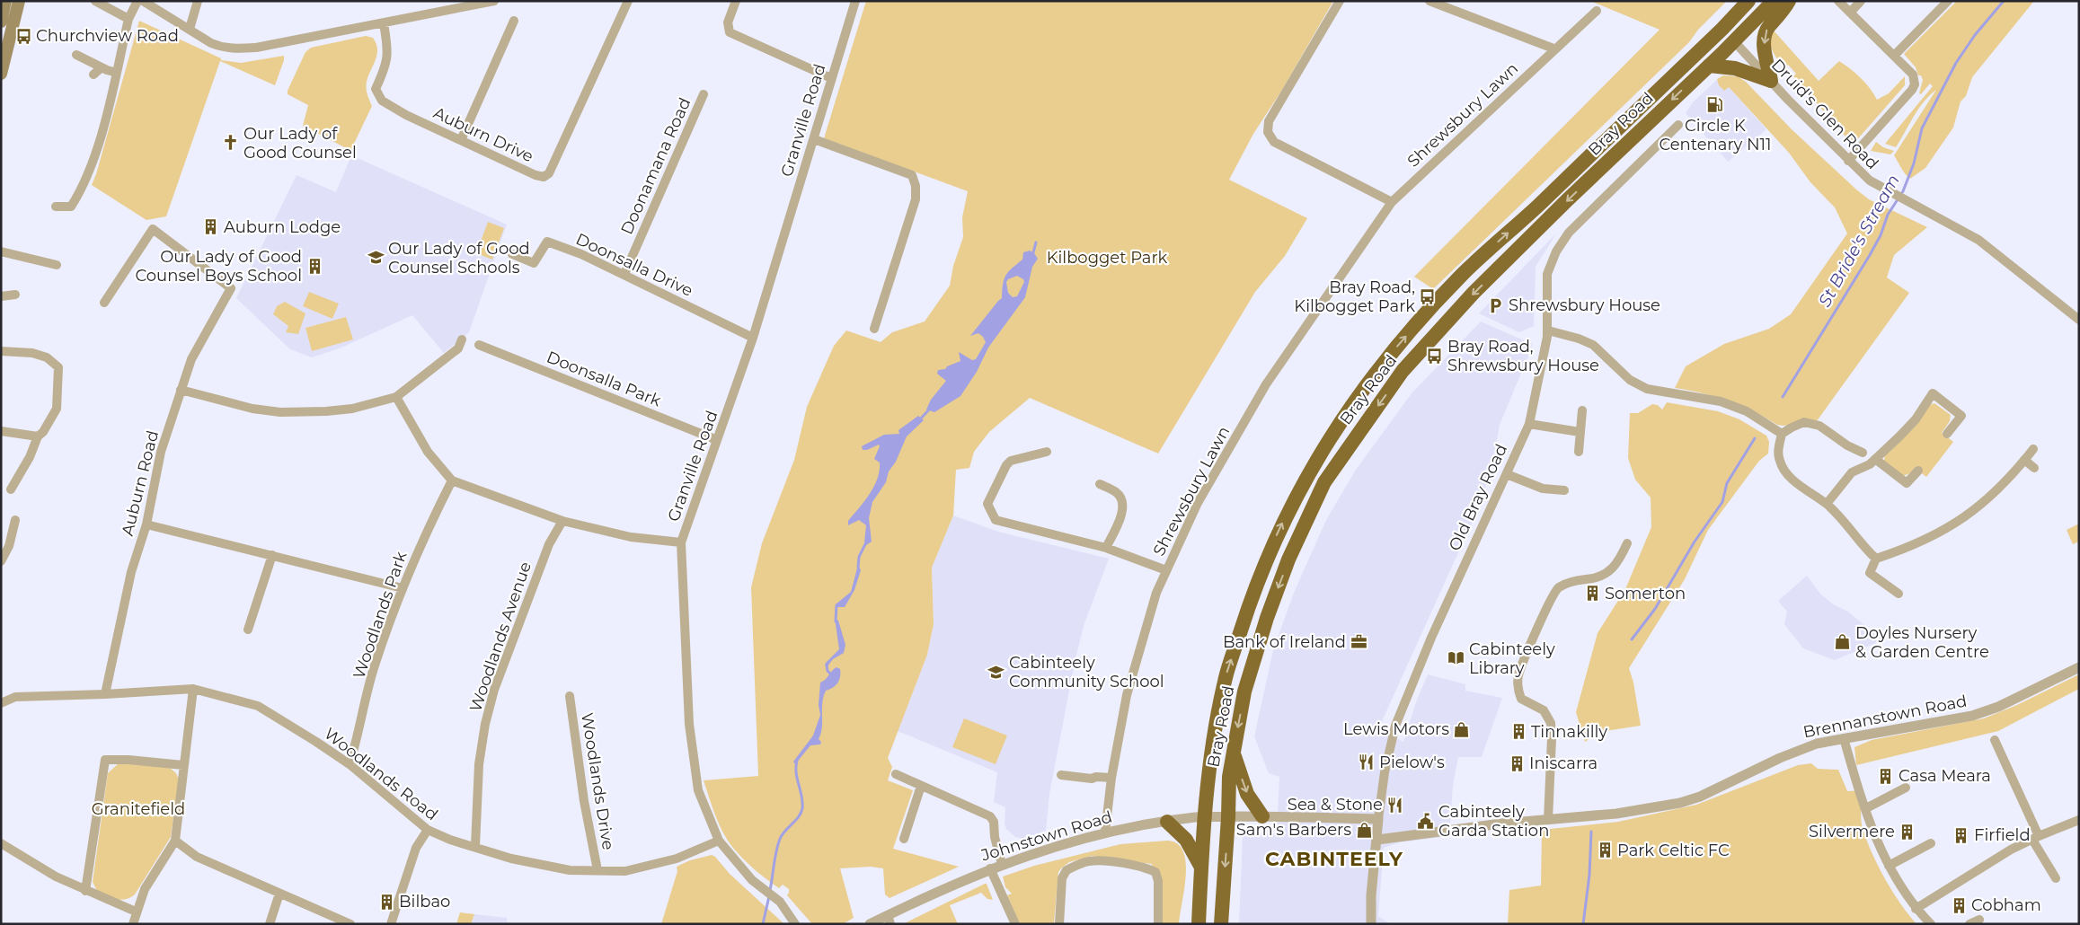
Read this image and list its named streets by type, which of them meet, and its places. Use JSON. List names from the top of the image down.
{
  "streets": {
    "highway": ["Bray Road"],
    "street": [
      "Druid's Glen Road",
      "Shrewsbury Lawn",
      "Granville Road",
      "Auburn Drive",
      "Doonamana Road",
      "Doonsalla Drive",
      "Doonsalla Park",
      "Auburn Road",
      "Old Bray Road",
      "Woodlands Park",
      "Woodlands Avenue",
      "Brennanstown Road",
      "Woodlands Road",
      "Woodlands Drive",
      "Johnstown Road"
    ]
  },
  "crossings": [
    ["Druid's Glen Road", "Bray Road"],
    ["Shrewsbury Lawn", "Johnstown Road"],
    ["Granville Road", "Doonsalla Drive"],
    ["Granville Road", "Doonsalla Park"],
    ["Granville Road", "Woodlands Road"],
    ["Bray Road", "Johnstown Road"],
    ["Doonamana Road", "Doonsalla Drive"],
    ["Auburn Road", "Woodlands Road"],
    ["Old Bray Road", "Brennanstown Road"],
    ["Old Bray Road", "Johnstown Road"],
    ["Woodlands Park", "Woodlands Road"],
    ["Woodlands Avenue", "Woodlands Road"],
    ["Woodlands Road", "Woodlands Drive"]
  ],
  "districts": ["CABINTEELY"],
  "water": ["St Bride's Stream"],
  "parks": ["Kilbogget Park", "Granitefield"],
  "places": {
    "bus stop": ["Churchview Road", "Bray Road, Kilbogget Park", "Bray Road, Shrewsbury House"],
    "fuel station": ["Circle K Centenary N11"],
    "church": ["Our Lady of Good Counsel"],
    "building": [
      "Auburn Lodge",
      "Our Lady of Good Counsel Boys School",
      "Somerton",
      "Tinnakilly",
      "Iniscarra",
      "Casa Meara",
      "Silvermere",
      "Firfield",
      "Park Celtic FC",
      "Bilbao",
      "Cobham"
    ],
    "school or university": ["Our Lady of Good Counsel Schools", "Cabinteely Community School"],
    "parking": ["Shrewsbury House"],
    "office": ["Bank of Ireland"],
    "shop": ["Doyles Nursery & Garden Centre", "Lewis Motors", "Sam's Barbers"],
    "library": ["Cabinteely Library"],
    "restaurant": ["Pielow's", "Sea & Stone"],
    "public building": ["Cabinteely Garda Station"]
  }
}
